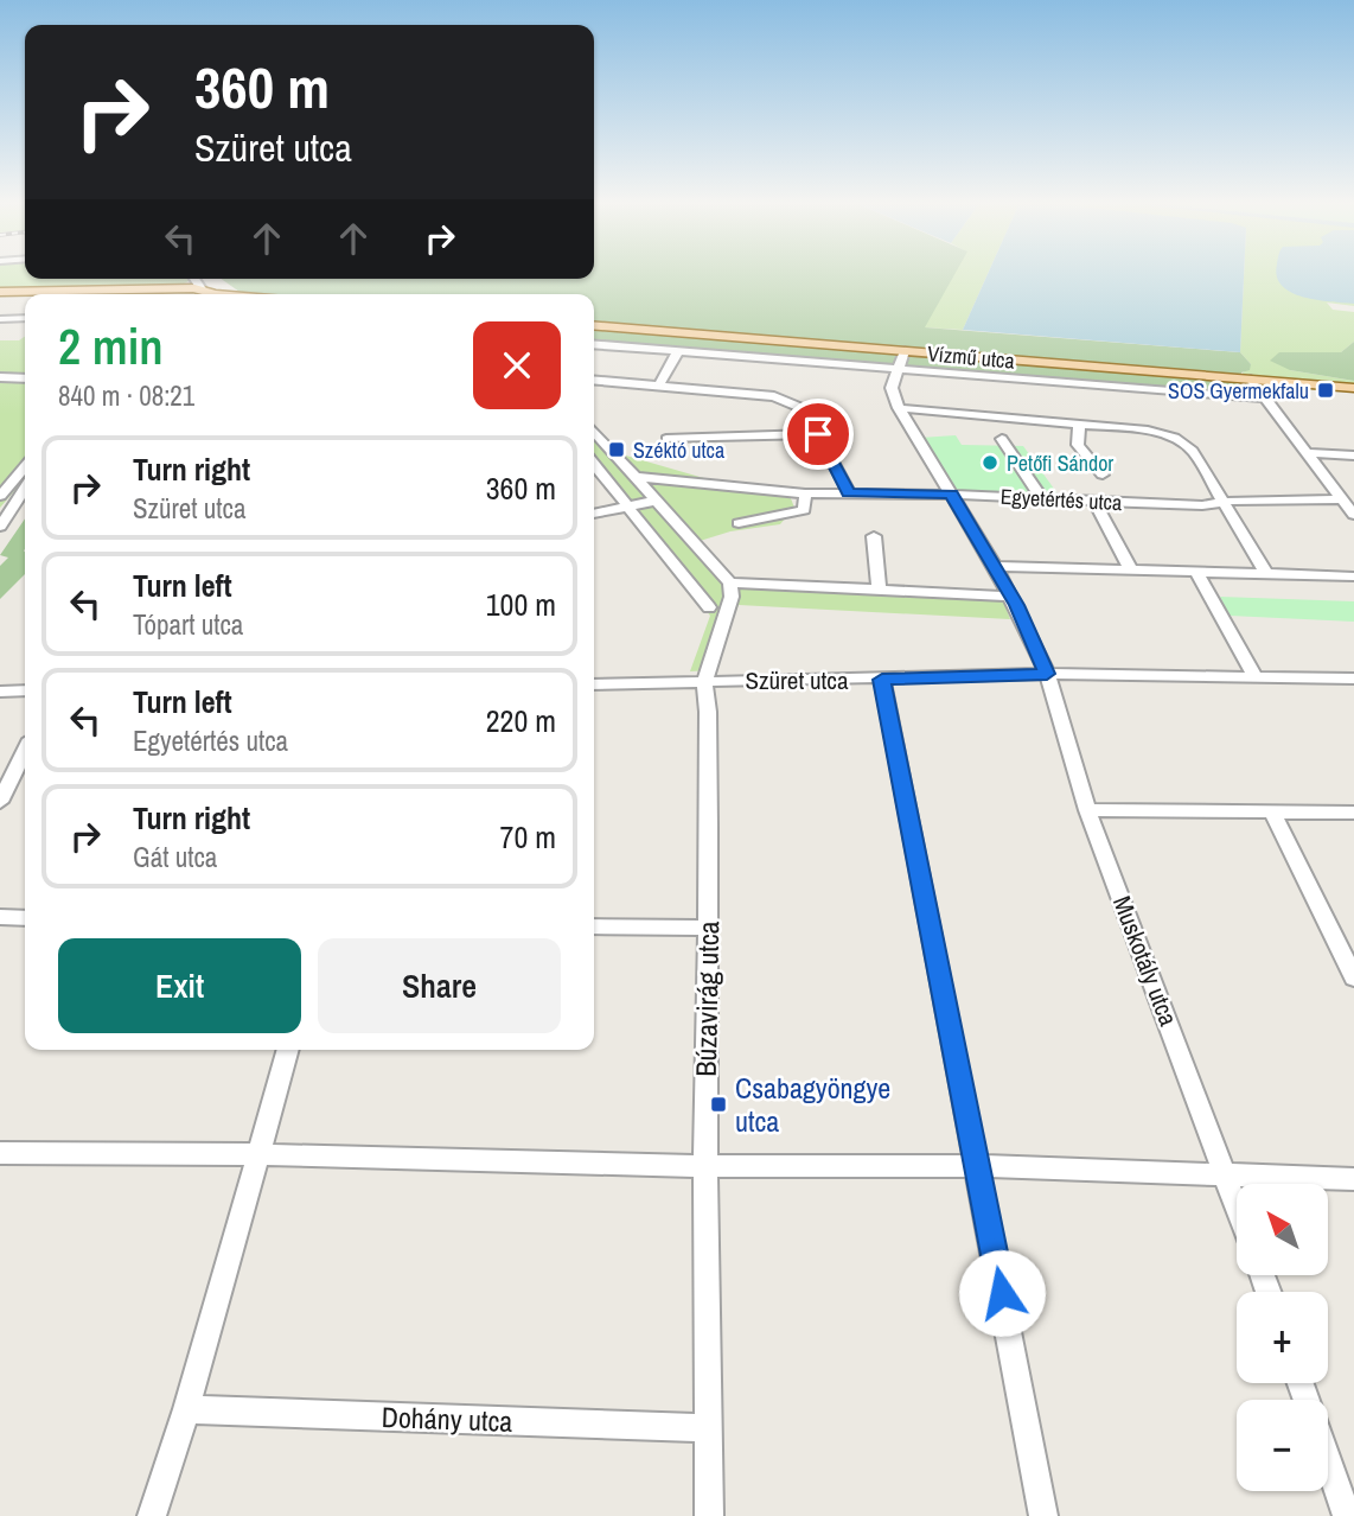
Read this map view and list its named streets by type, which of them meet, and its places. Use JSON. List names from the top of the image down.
{
  "streets": {
    "main road": ["Vízmű utca"],
    "street": [
      "Egyetértés utca",
      "Szüret utca",
      "Muskotály utca",
      "Búzavirág utca",
      "Dohány utca"
    ]
  },
  "crossings": [
    ["Egyetértés utca", "Muskotály utca"],
    ["Szüret utca", "Muskotály utca"],
    ["Szüret utca", "Búzavirág utca"],
    ["Búzavirág utca", "Dohány utca"]
  ],
  "places": {
    "transit": ["SOS Gyermekfalu", "Széktó utca", "Csabagyöngye utca"],
    "other": ["Petőfi Sándor"]
  },
  "north": "top left",
  "page": {
    "turn": ["360 m", "Szüret utca"],
    "heading": ["2 min", "840 m · 08:21"],
    "list": [
      {
        "name": "Turn right",
        "note": "Szüret utca",
        "value": "360 m"
      },
      {
        "name": "Turn left",
        "note": "Tópart utca",
        "value": "100 m"
      },
      {
        "name": "Turn left",
        "note": "Egyetértés utca",
        "value": "220 m"
      },
      {
        "name": "Turn right",
        "note": "Gát utca",
        "value": "70 m"
      }
    ],
    "buttons": ["Exit", "Share"],
    "map_buttons": ["+", "−"]
  }
}
